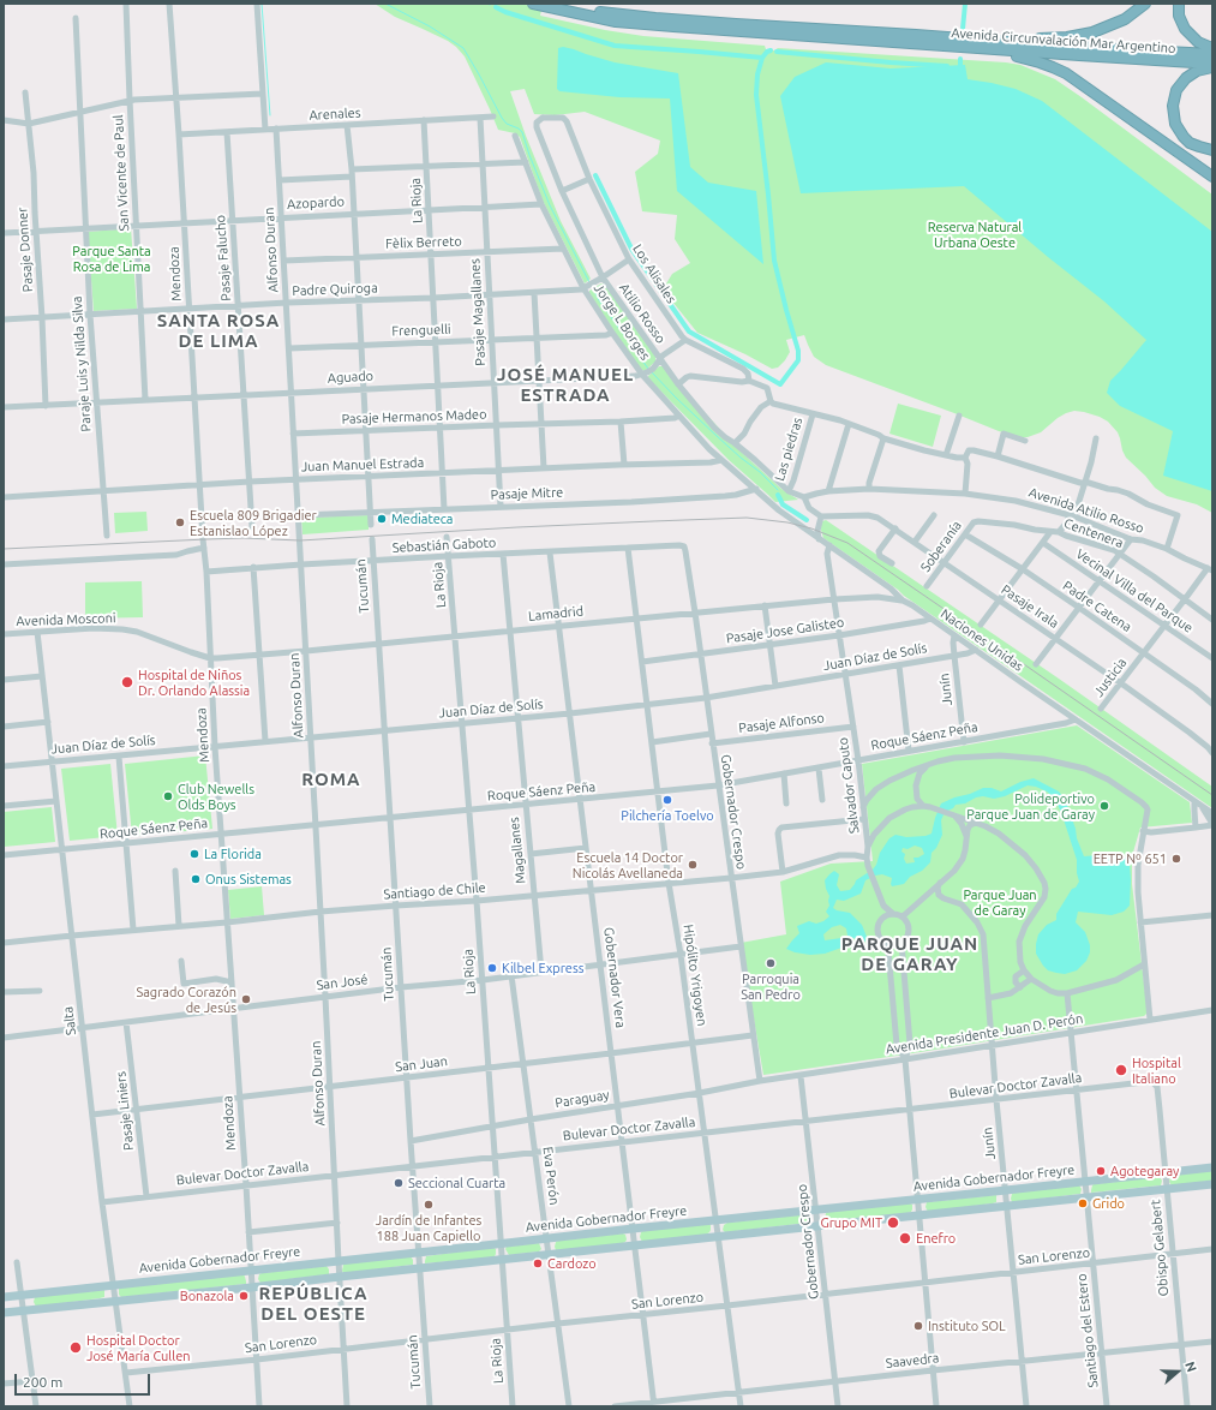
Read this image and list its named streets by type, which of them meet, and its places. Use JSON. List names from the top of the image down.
{
  "streets": {
    "highway": ["Avenida Circunvalación Mar Argentino"],
    "main road": ["Avenida Gobernador Freyre"],
    "street": [
      "Arenales",
      "San Vicente de Paul",
      "La Rioja",
      "Azopardo",
      "Fèlix Berreto",
      "Pasaje Donner",
      "Alfonso Duran",
      "Pasaje Falucho",
      "Mendoza",
      "Los Alisales",
      "Padre Quiroga",
      "Pasaje Magallanes",
      "Atilio Rosso",
      "Jorge L Borges",
      "Frenguelli",
      "Paraje Luis y Nilda Silva",
      "Aguado",
      "Pasaje Hermanos Madeo",
      "Las piedras",
      "Juan Manuel Estrada",
      "Pasaje Mitre",
      "Avenida Atilio Rosso",
      "Centenera",
      "Sebastián Gaboto",
      "Soberanía",
      "Tucumán",
      "Vecinal Villa del Parque",
      "Pasaje Irala",
      "Padre Catena",
      "Lamadrid",
      "Avenida Mosconi",
      "Pasaje Jose Galisteo",
      "Naciones Unidas",
      "Juan Díaz de Solís",
      "Justicia",
      "Junín",
      "Pasaje Alfonso",
      "Roque Sáenz Peña",
      "Salvador Caputo",
      "Gobernador Crespo",
      "Magallanes",
      "Santiago de Chile",
      "Hipólito Yrigoyen",
      "Gobernador Vera",
      "San José",
      "Salta",
      "Avenida Presidente Juan D. Perón",
      "San Juan",
      "Bulevar Doctor Zavalla",
      "Paraguay",
      "Pasaje Liniers",
      "Eva Perón",
      "Obispo Gelabert",
      "San Lorenzo",
      "Santiago del Estero",
      "Saavedra"
    ]
  },
  "crossings": [
    ["Arenales", "La Rioja"],
    ["Arenales", "Alfonso Duran"],
    ["Arenales", "Pasaje Falucho"],
    ["Arenales", "Mendoza"],
    ["Arenales", "Pasaje Magallanes"],
    ["San Vicente de Paul", "Azopardo"],
    ["San Vicente de Paul", "Padre Quiroga"],
    ["San Vicente de Paul", "Aguado"],
    ["La Rioja", "Azopardo"],
    ["La Rioja", "Fèlix Berreto"],
    ["La Rioja", "Padre Quiroga"],
    ["La Rioja", "Frenguelli"],
    ["La Rioja", "Aguado"],
    ["La Rioja", "Pasaje Hermanos Madeo"],
    ["La Rioja", "Juan Manuel Estrada"],
    ["La Rioja", "Pasaje Mitre"],
    ["La Rioja", "Sebastián Gaboto"],
    ["La Rioja", "Lamadrid"],
    ["La Rioja", "Juan Díaz de Solís"],
    ["La Rioja", "Roque Sáenz Peña"],
    ["La Rioja", "Santiago de Chile"],
    ["La Rioja", "San José"],
    ["La Rioja", "San Juan"],
    ["La Rioja", "Bulevar Doctor Zavalla"],
    ["La Rioja", "Paraguay"],
    ["La Rioja", "Avenida Gobernador Freyre"],
    ["La Rioja", "San Lorenzo"],
    ["Azopardo", "Pasaje Donner"],
    ["Azopardo", "Alfonso Duran"],
    ["Azopardo", "Pasaje Falucho"],
    ["Azopardo", "Mendoza"],
    ["Azopardo", "Pasaje Magallanes"],
    ["Azopardo", "Jorge L Borges"],
    ["Azopardo", "Paraje Luis y Nilda Silva"],
    ["Fèlix Berreto", "Alfonso Duran"],
    ["Fèlix Berreto", "Pasaje Magallanes"],
    ["Fèlix Berreto", "Jorge L Borges"],
    ["Pasaje Donner", "Padre Quiroga"],
    ["Pasaje Donner", "Aguado"],
    ["Alfonso Duran", "Padre Quiroga"],
    ["Alfonso Duran", "Frenguelli"],
    ["Alfonso Duran", "Aguado"],
    ["Alfonso Duran", "Pasaje Hermanos Madeo"],
    ["Alfonso Duran", "Juan Manuel Estrada"],
    ["Alfonso Duran", "Pasaje Mitre"],
    ["Alfonso Duran", "Sebastián Gaboto"],
    ["Alfonso Duran", "Lamadrid"],
    ["Alfonso Duran", "Juan Díaz de Solís"],
    ["Alfonso Duran", "Roque Sáenz Peña"],
    ["Alfonso Duran", "Santiago de Chile"],
    ["Alfonso Duran", "San José"],
    ["Alfonso Duran", "San Juan"],
    ["Alfonso Duran", "Bulevar Doctor Zavalla"],
    ["Alfonso Duran", "Avenida Gobernador Freyre"],
    ["Alfonso Duran", "San Lorenzo"],
    ["Pasaje Falucho", "Padre Quiroga"],
    ["Pasaje Falucho", "Aguado"],
    ["Pasaje Falucho", "Juan Manuel Estrada"],
    ["Mendoza", "Padre Quiroga"],
    ["Mendoza", "Aguado"],
    ["Mendoza", "Juan Manuel Estrada"],
    ["Mendoza", "Sebastián Gaboto"],
    ["Mendoza", "Lamadrid"],
    ["Mendoza", "Avenida Mosconi"],
    ["Mendoza", "Juan Díaz de Solís"],
    ["Mendoza", "Roque Sáenz Peña"],
    ["Mendoza", "Santiago de Chile"],
    ["Mendoza", "San José"],
    ["Mendoza", "San Juan"],
    ["Mendoza", "Bulevar Doctor Zavalla"],
    ["Mendoza", "Avenida Gobernador Freyre"],
    ["Mendoza", "San Lorenzo"],
    ["Los Alisales", "Padre Quiroga"],
    ["Los Alisales", "Atilio Rosso"],
    ["Padre Quiroga", "Pasaje Magallanes"],
    ["Padre Quiroga", "Atilio Rosso"],
    ["Padre Quiroga", "Jorge L Borges"],
    ["Padre Quiroga", "Paraje Luis y Nilda Silva"],
    ["Pasaje Magallanes", "Frenguelli"],
    ["Pasaje Magallanes", "Aguado"],
    ["Pasaje Magallanes", "Pasaje Hermanos Madeo"],
    ["Pasaje Magallanes", "Juan Manuel Estrada"],
    ["Pasaje Magallanes", "Pasaje Mitre"],
    ["Atilio Rosso", "Las piedras"],
    ["Jorge L Borges", "Frenguelli"],
    ["Jorge L Borges", "Aguado"],
    ["Jorge L Borges", "Pasaje Hermanos Madeo"],
    ["Jorge L Borges", "Juan Manuel Estrada"],
    ["Jorge L Borges", "Pasaje Mitre"],
    ["Jorge L Borges", "Naciones Unidas"],
    ["Paraje Luis y Nilda Silva", "Aguado"],
    ["Paraje Luis y Nilda Silva", "Juan Manuel Estrada"],
    ["Pasaje Mitre", "Naciones Unidas"],
    ["Avenida Atilio Rosso", "Justicia"],
    ["Centenera", "Soberanía"],
    ["Centenera", "Justicia"],
    ["Sebastián Gaboto", "Tucumán"],
    ["Sebastián Gaboto", "Gobernador Crespo"],
    ["Sebastián Gaboto", "Magallanes"],
    ["Sebastián Gaboto", "Hipólito Yrigoyen"],
    ["Sebastián Gaboto", "Gobernador Vera"],
    ["Soberanía", "Pasaje Irala"],
    ["Soberanía", "Padre Catena"],
    ["Tucumán", "Lamadrid"],
    ["Tucumán", "Juan Díaz de Solís"],
    ["Tucumán", "Roque Sáenz Peña"],
    ["Tucumán", "Santiago de Chile"],
    ["Tucumán", "San José"],
    ["Tucumán", "San Juan"],
    ["Tucumán", "Bulevar Doctor Zavalla"],
    ["Tucumán", "Paraguay"],
    ["Tucumán", "Avenida Gobernador Freyre"],
    ["Tucumán", "San Lorenzo"],
    ["Vecinal Villa del Parque", "Justicia"],
    ["Pasaje Irala", "Justicia"],
    ["Padre Catena", "Justicia"],
    ["Lamadrid", "Avenida Mosconi"],
    ["Lamadrid", "Naciones Unidas"],
    ["Lamadrid", "Salvador Caputo"],
    ["Lamadrid", "Gobernador Crespo"],
    ["Lamadrid", "Magallanes"],
    ["Lamadrid", "Hipólito Yrigoyen"],
    ["Lamadrid", "Gobernador Vera"],
    ["Avenida Mosconi", "Salta"],
    ["Pasaje Jose Galisteo", "Naciones Unidas"],
    ["Pasaje Jose Galisteo", "Salvador Caputo"],
    ["Pasaje Jose Galisteo", "Gobernador Crespo"],
    ["Pasaje Jose Galisteo", "Hipólito Yrigoyen"],
    ["Naciones Unidas", "Juan Díaz de Solís"],
    ["Naciones Unidas", "Junín"],
    ["Naciones Unidas", "Roque Sáenz Peña"],
    ["Naciones Unidas", "Salvador Caputo"],
    ["Juan Díaz de Solís", "Junín"],
    ["Juan Díaz de Solís", "Salvador Caputo"],
    ["Juan Díaz de Solís", "Gobernador Crespo"],
    ["Juan Díaz de Solís", "Magallanes"],
    ["Juan Díaz de Solís", "Hipólito Yrigoyen"],
    ["Juan Díaz de Solís", "Gobernador Vera"],
    ["Juan Díaz de Solís", "Salta"],
    ["Junín", "Roque Sáenz Peña"],
    ["Junín", "Salvador Caputo"],
    ["Junín", "Santiago de Chile"],
    ["Junín", "Avenida Presidente Juan D. Perón"],
    ["Junín", "Bulevar Doctor Zavalla"],
    ["Junín", "Avenida Gobernador Freyre"],
    ["Junín", "San Lorenzo"],
    ["Junín", "Saavedra"],
    ["Pasaje Alfonso", "Salvador Caputo"],
    ["Pasaje Alfonso", "Gobernador Crespo"],
    ["Roque Sáenz Peña", "Salvador Caputo"],
    ["Roque Sáenz Peña", "Gobernador Crespo"],
    ["Roque Sáenz Peña", "Magallanes"],
    ["Roque Sáenz Peña", "Hipólito Yrigoyen"],
    ["Roque Sáenz Peña", "Gobernador Vera"],
    ["Roque Sáenz Peña", "Salta"],
    ["Salvador Caputo", "Santiago de Chile"],
    ["Gobernador Crespo", "Santiago de Chile"],
    ["Gobernador Crespo", "San José"],
    ["Gobernador Crespo", "Avenida Presidente Juan D. Perón"],
    ["Gobernador Crespo", "San Juan"],
    ["Gobernador Crespo", "Bulevar Doctor Zavalla"],
    ["Gobernador Crespo", "Paraguay"],
    ["Gobernador Crespo", "Avenida Gobernador Freyre"],
    ["Gobernador Crespo", "San Lorenzo"],
    ["Gobernador Crespo", "Saavedra"],
    ["Magallanes", "Santiago de Chile"],
    ["Magallanes", "San José"],
    ["Santiago de Chile", "Hipólito Yrigoyen"],
    ["Santiago de Chile", "Gobernador Vera"],
    ["Santiago de Chile", "Salta"],
    ["Hipólito Yrigoyen", "San José"],
    ["Hipólito Yrigoyen", "San Juan"],
    ["Hipólito Yrigoyen", "Bulevar Doctor Zavalla"],
    ["Hipólito Yrigoyen", "Paraguay"],
    ["Hipólito Yrigoyen", "Avenida Gobernador Freyre"],
    ["Hipólito Yrigoyen", "San Lorenzo"],
    ["Hipólito Yrigoyen", "Saavedra"],
    ["Gobernador Vera", "San José"],
    ["Gobernador Vera", "San Juan"],
    ["Gobernador Vera", "Bulevar Doctor Zavalla"],
    ["Gobernador Vera", "Paraguay"],
    ["Gobernador Vera", "Avenida Gobernador Freyre"],
    ["Gobernador Vera", "San Lorenzo"],
    ["Gobernador Vera", "Saavedra"],
    ["San José", "Salta"],
    ["San José", "Pasaje Liniers"],
    ["San José", "Eva Perón"],
    ["Salta", "San Juan"],
    ["Salta", "Bulevar Doctor Zavalla"],
    ["Salta", "Avenida Gobernador Freyre"],
    ["Salta", "San Lorenzo"],
    ["Avenida Presidente Juan D. Perón", "Paraguay"],
    ["Avenida Presidente Juan D. Perón", "Santiago del Estero"],
    ["San Juan", "Pasaje Liniers"],
    ["San Juan", "Eva Perón"],
    ["Bulevar Doctor Zavalla", "Pasaje Liniers"],
    ["Bulevar Doctor Zavalla", "Eva Perón"],
    ["Bulevar Doctor Zavalla", "Obispo Gelabert"],
    ["Bulevar Doctor Zavalla", "Santiago del Estero"],
    ["Paraguay", "Eva Perón"],
    ["Eva Perón", "Avenida Gobernador Freyre"],
    ["Eva Perón", "San Lorenzo"],
    ["Avenida Gobernador Freyre", "Obispo Gelabert"],
    ["Avenida Gobernador Freyre", "Santiago del Estero"],
    ["Obispo Gelabert", "San Lorenzo"],
    ["Obispo Gelabert", "Saavedra"],
    ["San Lorenzo", "Santiago del Estero"],
    ["Santiago del Estero", "Saavedra"]
  ],
  "districts": [
    "SANTA ROSA DE LIMA",
    "JOSÉ MANUEL ESTRADA",
    "ROMA",
    "PARQUE JUAN DE GARAY",
    "REPÚBLICA DEL OESTE"
  ],
  "parks": ["Reserva Natural Urbana Oeste", "Parque Santa Rosa de Lima", "Parque Juan de Garay"],
  "places": [
    "Mediateca",
    "Escuela 809 Brigadier Estanislao López",
    "Hospital de Niños Dr. Orlando Alassia",
    "Club Newells Olds Boys",
    "Pilchería Toelvo",
    "Polideportivo Parque Juan de Garay",
    "La Florida",
    "EETP Nº 651",
    "Escuela 14 Doctor Nicolás Avellaneda",
    "Onus Sistemas",
    "Parroquia San Pedro",
    "Kilbel Express",
    "Sagrado Corazón de Jesús",
    "Hospital Italiano",
    "Agotegaray",
    "Seccional Cuarta",
    "Grido",
    "Jardín de Infantes 188 Juan Capiello",
    "Grupo MIT",
    "Enefro",
    "Cardozo",
    "Bonazola",
    "Instituto SOL",
    "Hospital Doctor José María Cullen"
  ],
  "scale_bar": "200 m",
  "north": "right"
}
